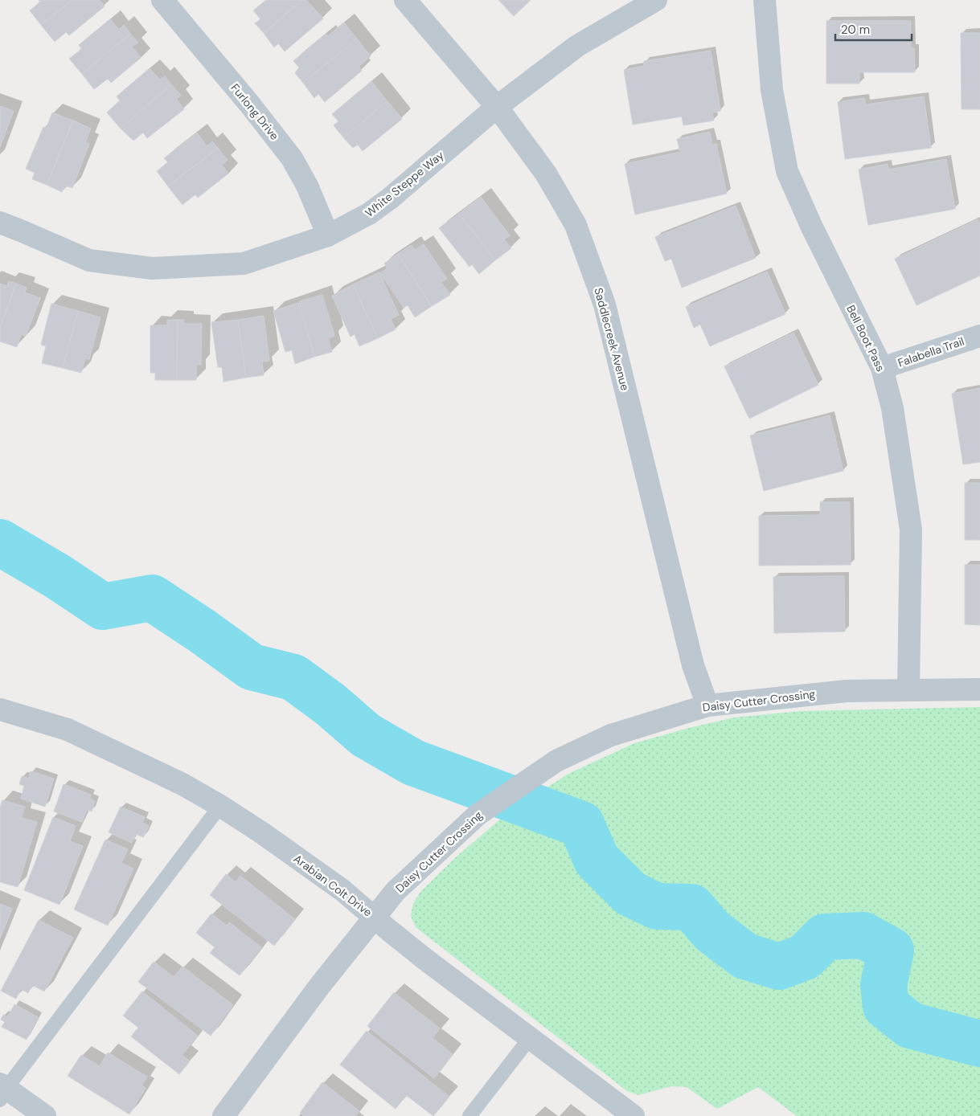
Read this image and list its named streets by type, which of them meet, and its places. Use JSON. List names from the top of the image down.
{
  "streets": {
    "street": [
      "Furlong Drive",
      "White Steppe Way",
      "Bell Boot Pass",
      "Saddlecreek Avenue",
      "Falabella Trail",
      "Daisy Cutter Crossing",
      "Arabian Colt Drive"
    ]
  },
  "crossings": [
    ["Furlong Drive", "White Steppe Way"],
    ["White Steppe Way", "Saddlecreek Avenue"],
    ["Bell Boot Pass", "Falabella Trail"],
    ["Bell Boot Pass", "Daisy Cutter Crossing"],
    ["Saddlecreek Avenue", "Daisy Cutter Crossing"],
    ["Daisy Cutter Crossing", "Arabian Colt Drive"]
  ],
  "scale_bar": "20 m"
}
